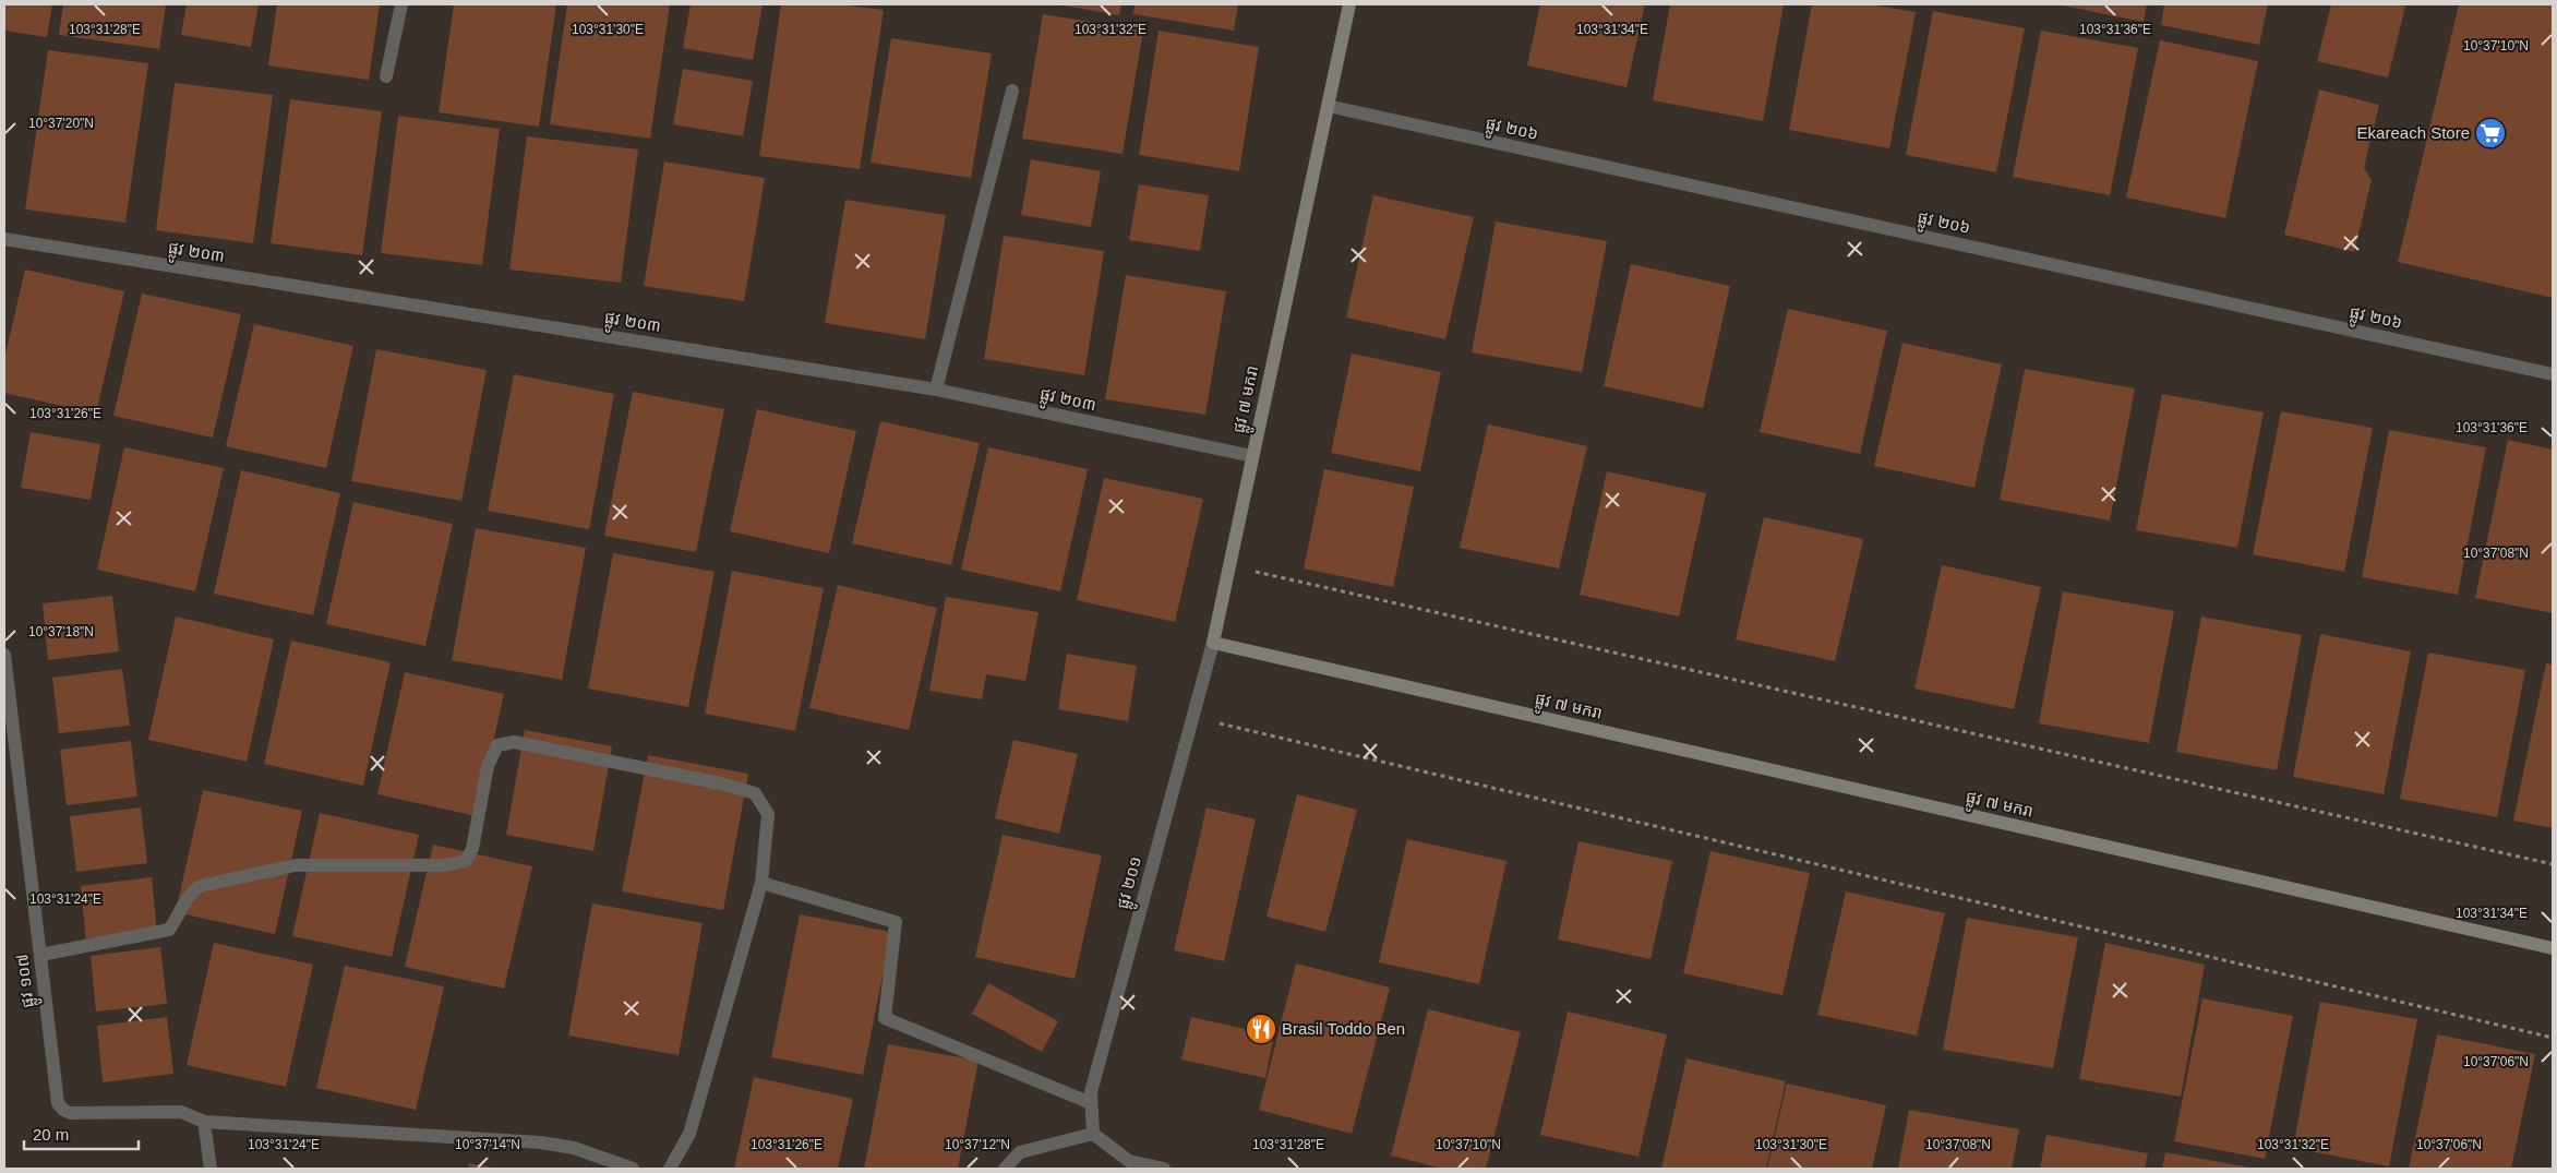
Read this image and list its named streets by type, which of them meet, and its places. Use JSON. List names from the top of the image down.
{
  "streets": {
    "main road": ["ផ្លូវ ៧ មករា"],
    "street": [
      "ផ្លូវ ២០៦",
      "ផ្លូវ ២០៣",
      "ផ្លូវ ២០១",
      "ផ្លូវ ១០៧"
    ]
  },
  "crossings": [
    ["ផ្លូវ ២០៦", "ផ្លូវ ៧ មករា"],
    ["ផ្លូវ ២០៣", "ផ្លូវ ៧ មករា"],
    ["ផ្លូវ ៧ មករា", "ផ្លូវ ២០១"]
  ],
  "places": {
    "supermarket": ["Ekareach Store"],
    "restaurant": ["Brasil Toddo Ben"]
  },
  "scale_bar": "20 m",
  "coordinates": [
    "103°31'36\"E",
    "103°31'28\"E",
    "103°31'30\"E",
    "103°31'32\"E",
    "103°31'34\"E",
    "10°37'10\"N",
    "10°37'20\"N",
    "103°31'26\"E",
    "10°37'08\"N",
    "10°37'18\"N",
    "103°31'24\"E",
    "10°37'06\"N",
    "10°37'14\"N",
    "10°37'12\"N"
  ]
}
